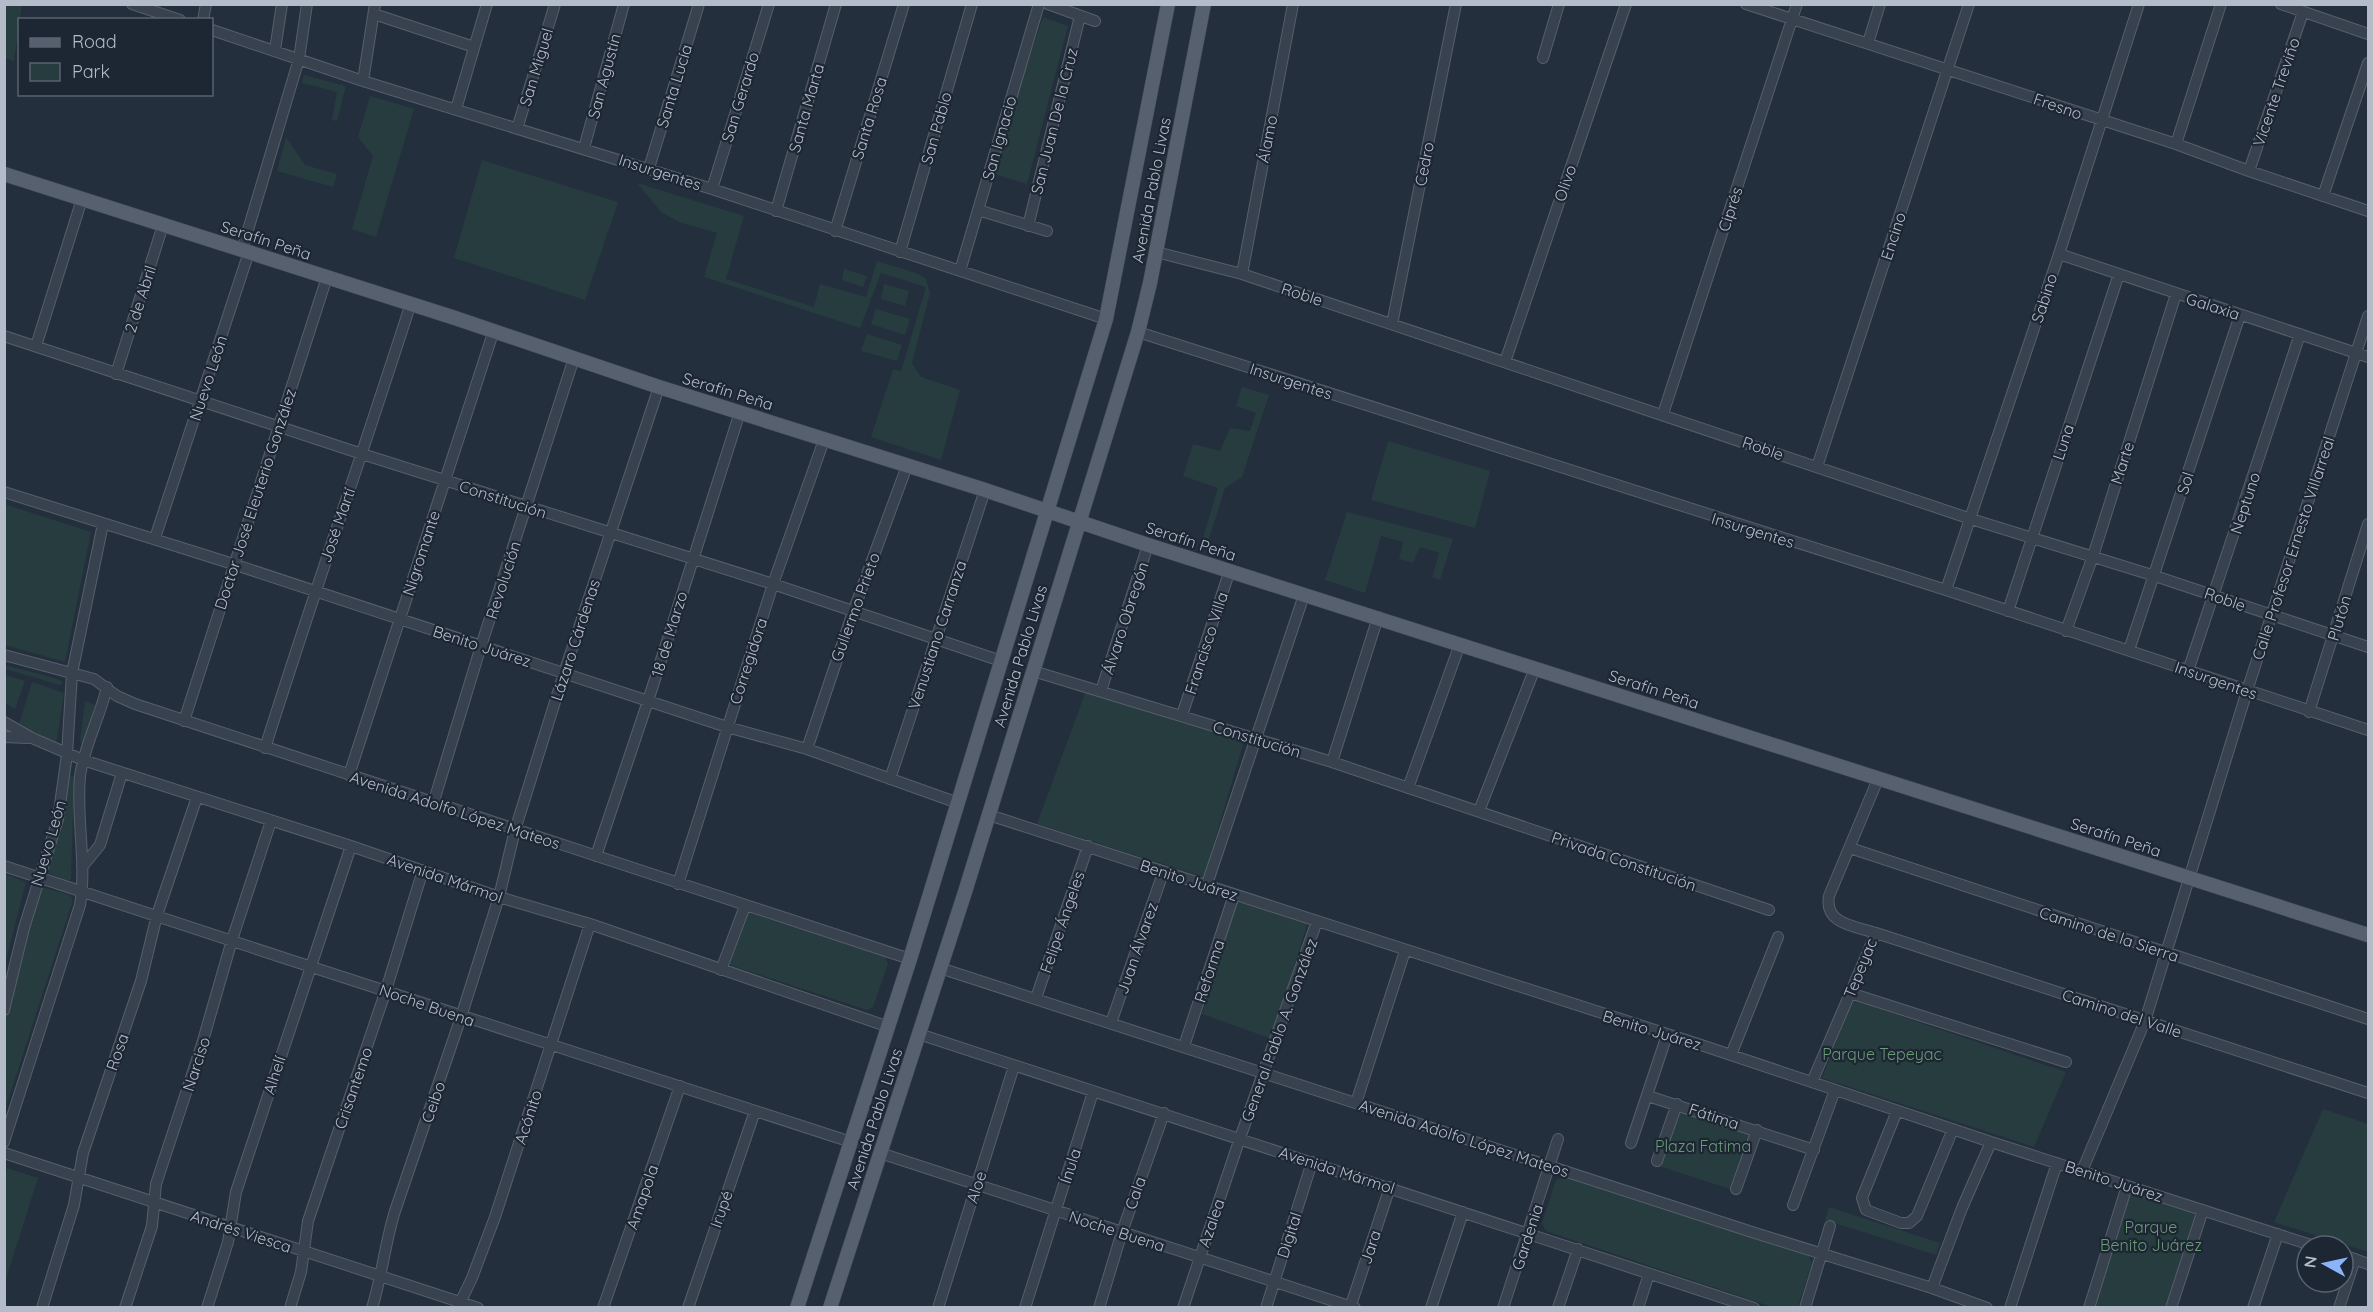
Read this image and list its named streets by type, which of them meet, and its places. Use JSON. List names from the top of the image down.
{
  "streets": {
    "main road": ["Avenida Pablo Livas", "Serafín Peña"],
    "street": [
      "San Miguel",
      "San Agustín",
      "Santa Lucía",
      "Vicente Treviño",
      "San Gerardo",
      "Fresno",
      "Santa Marta",
      "Santa Rosa",
      "San Juan De la Cruz",
      "San Pablo",
      "San Ignacio",
      "Álamo",
      "Cedro",
      "Insurgentes",
      "Olivo",
      "Ciprés",
      "Encino",
      "Roble",
      "Sabino",
      "2 de Abril",
      "Galaxia",
      "Nuevo León",
      "Luna",
      "Marte",
      "Sol",
      "Doctor José Eleuterio González",
      "Constitución",
      "Neptuno",
      "José Martí",
      "Calle Profesor Ernesto Villarreal",
      "Nigromante",
      "Revolución",
      "Gullermo Prieto",
      "Álvaro Obregón",
      "Plutón",
      "18 de Marzo",
      "Venustiano Carranza",
      "Lázaro Cárdenas",
      "Francisco Villa",
      "Benito Juárez",
      "Corregidora",
      "Avenida Adolfo López Mateos",
      "Privada Constitución",
      "Avenida Mármol",
      "Felipe Ángeles",
      "Camino de la Sierra",
      "Juan Álvarez",
      "Tepeyac",
      "Reforma",
      "Noche Buena",
      "Camino del Valle",
      "General Pablo A. González",
      "Rosa",
      "Narciso",
      "Alhelí",
      "Crisantemo",
      "Ceibo",
      "Fátima",
      "Acónito",
      "Ínula",
      "Aloe",
      "Cala",
      "Amapola",
      "Irupé",
      "Azalea",
      "Andrés Viesca",
      "Digital",
      "Gardenia",
      "Jara"
    ]
  },
  "crossings": [
    ["San Miguel", "Insurgentes"],
    ["San Agustín", "Insurgentes"],
    ["Santa Lucía", "Insurgentes"],
    ["Vicente Treviño", "Fresno"],
    ["San Gerardo", "Insurgentes"],
    ["Fresno", "Ciprés"],
    ["Fresno", "Encino"],
    ["Fresno", "Sabino"],
    ["Santa Marta", "Insurgentes"],
    ["Santa Rosa", "Insurgentes"],
    ["San Pablo", "Insurgentes"],
    ["San Ignacio", "Insurgentes"],
    ["Álamo", "Roble"],
    ["Cedro", "Roble"],
    ["Insurgentes", "Avenida Pablo Livas"],
    ["Insurgentes", "Sabino"],
    ["Insurgentes", "Nuevo León"],
    ["Insurgentes", "Luna"],
    ["Insurgentes", "Marte"],
    ["Insurgentes", "Sol"],
    ["Insurgentes", "Neptuno"],
    ["Insurgentes", "Calle Profesor Ernesto Villarreal"],
    ["Insurgentes", "Plutón"],
    ["Olivo", "Roble"],
    ["Avenida Pablo Livas", "Serafín Peña"],
    ["Avenida Pablo Livas", "Roble"],
    ["Avenida Pablo Livas", "Constitución"],
    ["Avenida Pablo Livas", "Benito Juárez"],
    ["Avenida Pablo Livas", "Avenida Adolfo López Mateos"],
    ["Avenida Pablo Livas", "Avenida Mármol"],
    ["Avenida Pablo Livas", "Noche Buena"],
    ["Ciprés", "Roble"],
    ["Encino", "Roble"],
    ["Serafín Peña", "2 de Abril"],
    ["Serafín Peña", "Nuevo León"],
    ["Serafín Peña", "Doctor José Eleuterio González"],
    ["Serafín Peña", "José Martí"],
    ["Serafín Peña", "Calle Profesor Ernesto Villarreal"],
    ["Serafín Peña", "Nigromante"],
    ["Serafín Peña", "Revolución"],
    ["Serafín Peña", "Gullermo Prieto"],
    ["Serafín Peña", "Álvaro Obregón"],
    ["Serafín Peña", "18 de Marzo"],
    ["Serafín Peña", "Venustiano Carranza"],
    ["Serafín Peña", "Lázaro Cárdenas"],
    ["Serafín Peña", "Francisco Villa"],
    ["Serafín Peña", "Corregidora"],
    ["Serafín Peña", "Tepeyac"],
    ["Roble", "Sabino"],
    ["Roble", "Luna"],
    ["Roble", "Marte"],
    ["Roble", "Sol"],
    ["Roble", "Neptuno"],
    ["Roble", "Calle Profesor Ernesto Villarreal"],
    ["Roble", "Plutón"],
    ["Sabino", "Galaxia"],
    ["2 de Abril", "Constitución"],
    ["Galaxia", "Luna"],
    ["Galaxia", "Marte"],
    ["Galaxia", "Sol"],
    ["Galaxia", "Neptuno"],
    ["Galaxia", "Calle Profesor Ernesto Villarreal"],
    ["Nuevo León", "Constitución"],
    ["Nuevo León", "Benito Juárez"],
    ["Nuevo León", "Avenida Adolfo López Mateos"],
    ["Nuevo León", "Avenida Mármol"],
    ["Nuevo León", "Noche Buena"],
    ["Doctor José Eleuterio González", "Constitución"],
    ["Doctor José Eleuterio González", "Benito Juárez"],
    ["Doctor José Eleuterio González", "Avenida Adolfo López Mateos"],
    ["Constitución", "José Martí"],
    ["Constitución", "Nigromante"],
    ["Constitución", "Revolución"],
    ["Constitución", "Gullermo Prieto"],
    ["Constitución", "Álvaro Obregón"],
    ["Constitución", "18 de Marzo"],
    ["Constitución", "Venustiano Carranza"],
    ["Constitución", "Lázaro Cárdenas"],
    ["Constitución", "Francisco Villa"],
    ["Constitución", "Corregidora"],
    ["Constitución", "Privada Constitución"],
    ["José Martí", "Benito Juárez"],
    ["José Martí", "Avenida Adolfo López Mateos"],
    ["Calle Profesor Ernesto Villarreal", "Benito Juárez"],
    ["Calle Profesor Ernesto Villarreal", "Camino de la Sierra"],
    ["Calle Profesor Ernesto Villarreal", "Camino del Valle"],
    ["Nigromante", "Benito Juárez"],
    ["Nigromante", "Avenida Adolfo López Mateos"],
    ["Revolución", "Benito Juárez"],
    ["Revolución", "Avenida Adolfo López Mateos"],
    ["Gullermo Prieto", "Benito Juárez"],
    ["18 de Marzo", "Benito Juárez"],
    ["18 de Marzo", "Avenida Adolfo López Mateos"],
    ["Venustiano Carranza", "Benito Juárez"],
    ["Lázaro Cárdenas", "Benito Juárez"],
    ["Lázaro Cárdenas", "Avenida Adolfo López Mateos"],
    ["Lázaro Cárdenas", "Avenida Mármol"],
    ["Lázaro Cárdenas", "Ceibo"],
    ["Benito Juárez", "Corregidora"],
    ["Benito Juárez", "Felipe Ángeles"],
    ["Benito Juárez", "Juan Álvarez"],
    ["Benito Juárez", "Tepeyac"],
    ["Benito Juárez", "Reforma"],
    ["Benito Juárez", "General Pablo A. González"],
    ["Corregidora", "Avenida Adolfo López Mateos"],
    ["Avenida Adolfo López Mateos", "Felipe Ángeles"],
    ["Avenida Adolfo López Mateos", "Juan Álvarez"],
    ["Avenida Adolfo López Mateos", "Reforma"],
    ["Avenida Adolfo López Mateos", "General Pablo A. González"],
    ["Avenida Adolfo López Mateos", "Gardenia"],
    ["Avenida Mármol", "General Pablo A. González"],
    ["Avenida Mármol", "Rosa"],
    ["Avenida Mármol", "Narciso"],
    ["Avenida Mármol", "Alhelí"],
    ["Avenida Mármol", "Crisantemo"],
    ["Avenida Mármol", "Ceibo"],
    ["Avenida Mármol", "Acónito"],
    ["Avenida Mármol", "Ínula"],
    ["Avenida Mármol", "Aloe"],
    ["Avenida Mármol", "Cala"],
    ["Avenida Mármol", "Azalea"],
    ["Avenida Mármol", "Digital"],
    ["Avenida Mármol", "Gardenia"],
    ["Avenida Mármol", "Jara"],
    ["Camino de la Sierra", "Tepeyac"],
    ["Tepeyac", "Camino del Valle"],
    ["Noche Buena", "Rosa"],
    ["Noche Buena", "Narciso"],
    ["Noche Buena", "Alhelí"],
    ["Noche Buena", "Crisantemo"],
    ["Noche Buena", "Ceibo"],
    ["Noche Buena", "Acónito"],
    ["Noche Buena", "Ínula"],
    ["Noche Buena", "Aloe"],
    ["Noche Buena", "Cala"],
    ["Noche Buena", "Amapola"],
    ["Noche Buena", "Irupé"],
    ["Noche Buena", "Azalea"],
    ["Noche Buena", "Digital"],
    ["Noche Buena", "Jara"],
    ["General Pablo A. González", "Azalea"],
    ["Rosa", "Andrés Viesca"],
    ["Narciso", "Andrés Viesca"],
    ["Alhelí", "Andrés Viesca"],
    ["Crisantemo", "Andrés Viesca"],
    ["Ceibo", "Andrés Viesca"],
    ["Acónito", "Andrés Viesca"]
  ],
  "parks": ["Parque Tepeyac", "Plaza Fatima", "Parque Benito Juárez"],
  "legend": ["Road", "Park"],
  "north": "left"
}
